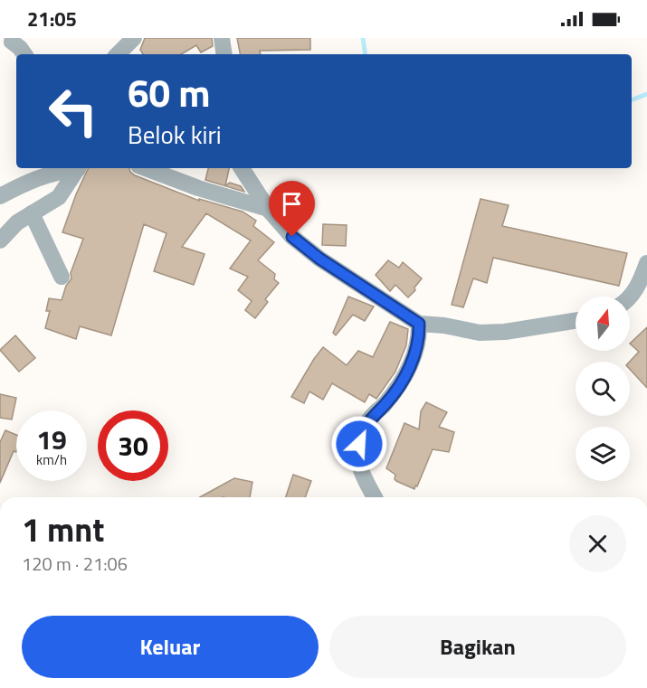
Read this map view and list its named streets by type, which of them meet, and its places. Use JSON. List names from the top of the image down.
{
  "north": "top",
  "page": {
    "status": "21:05",
    "turn": ["60 m", "Belok kiri"],
    "speed": "19 km/h",
    "limit": "30",
    "heading": ["1 mnt", "120 m · 21:06"],
    "buttons": ["Keluar", "Bagikan"]
  }
}
